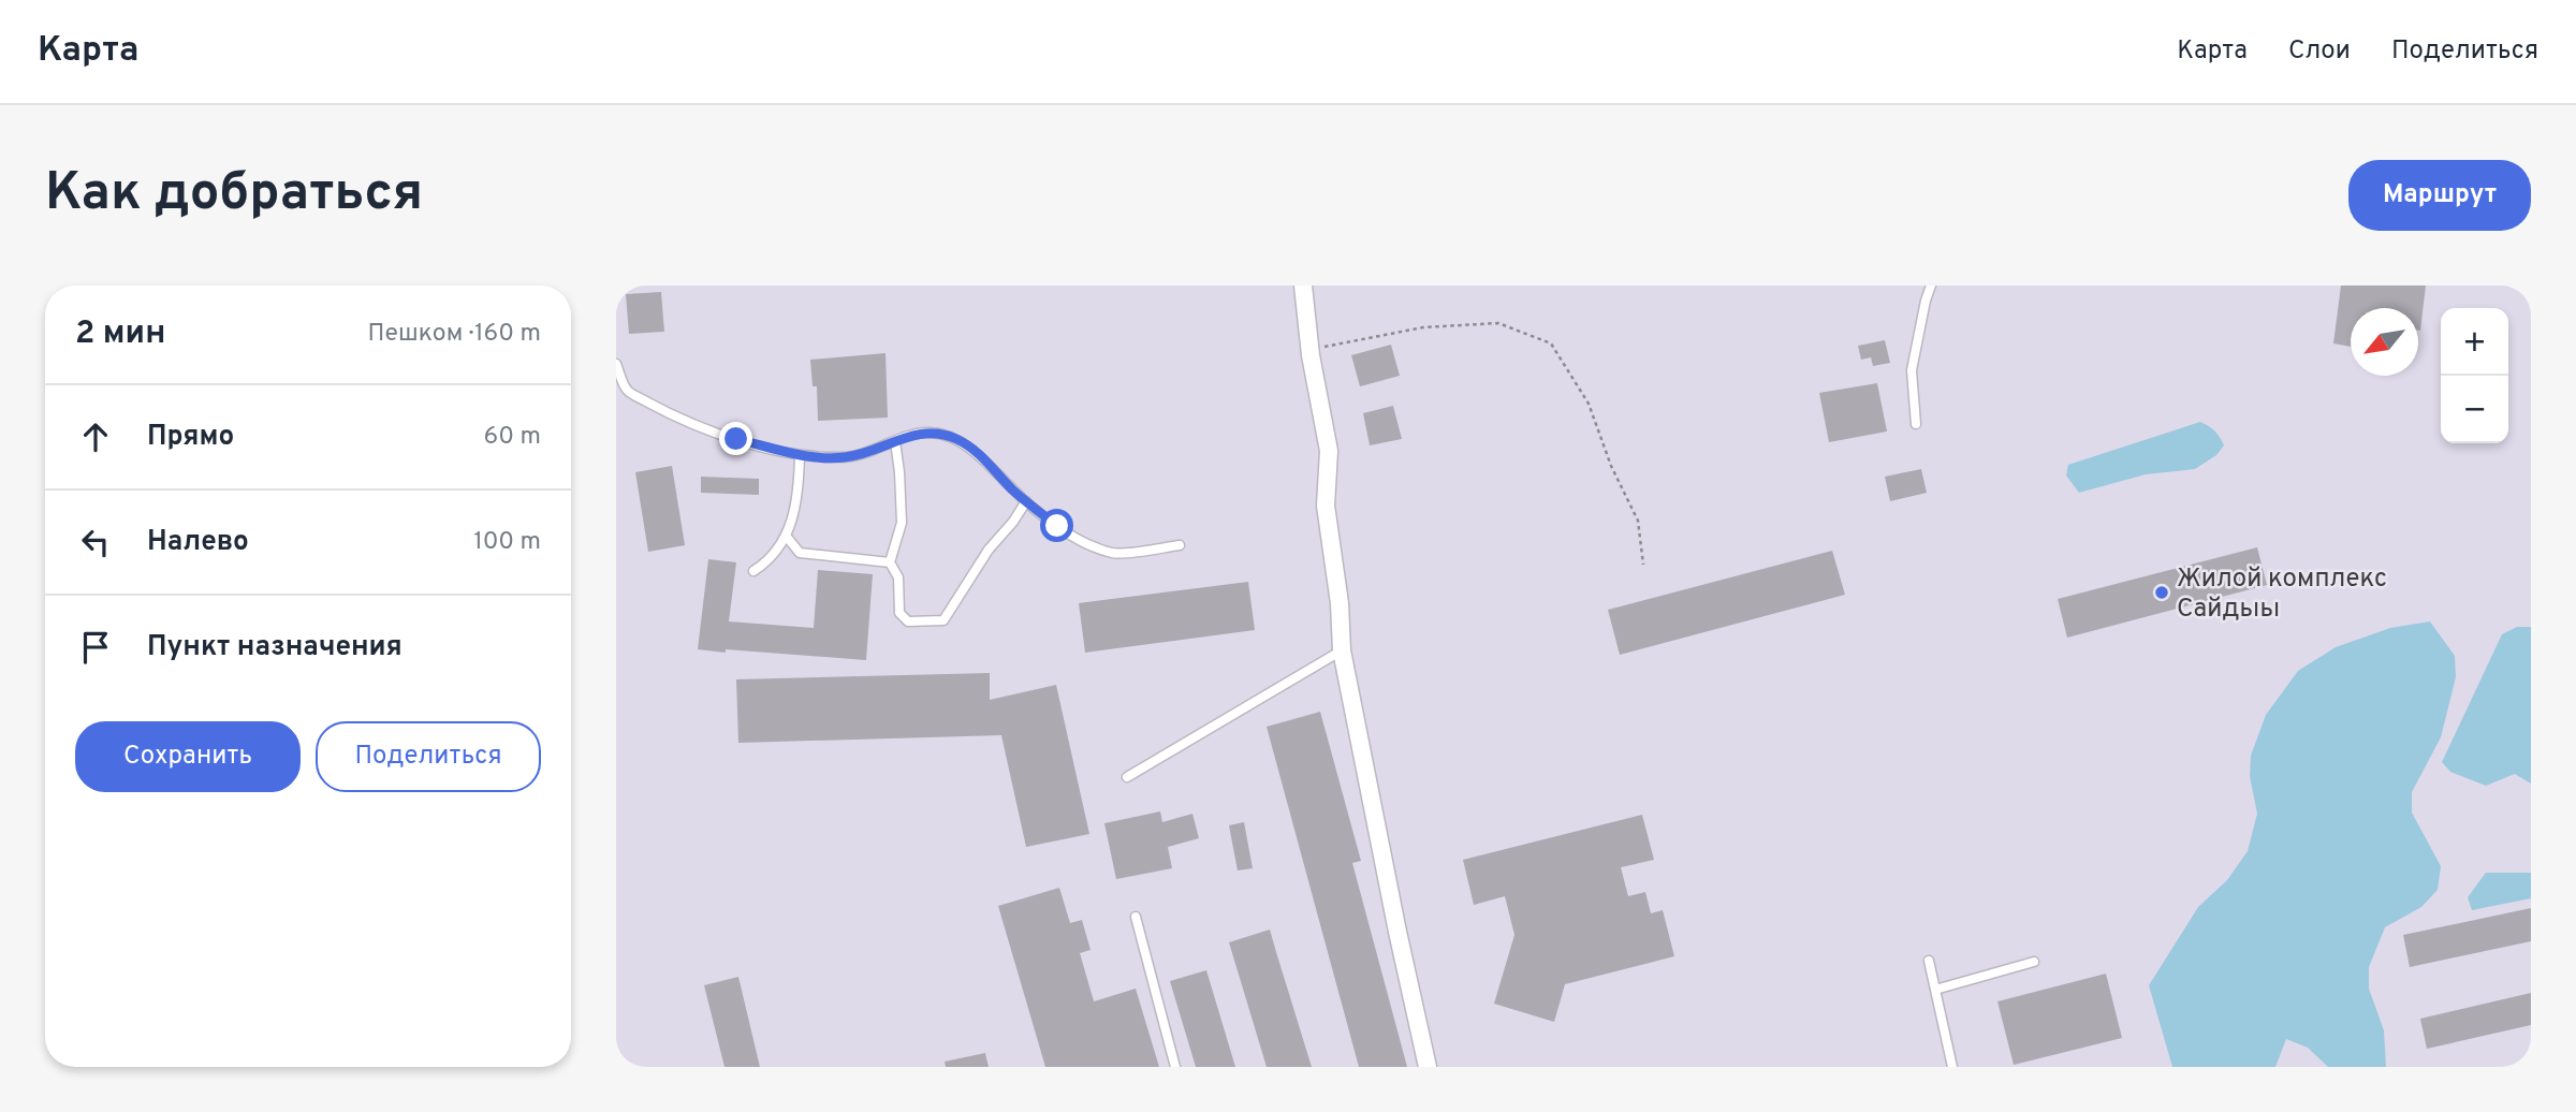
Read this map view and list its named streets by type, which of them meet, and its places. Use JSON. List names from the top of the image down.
{
  "places": ["Жилой комплекс Сайдыы"],
  "north": "bottom left",
  "page": {
    "header": "Карта",
    "nav": ["Карта", "Слои", "Поделиться"],
    "buttons": [
      "Маршрут",
      ["Сохранить", "Поделиться"]
    ],
    "title": "Как добраться",
    "heading": ["2 мин", "Пешком · 160 m"],
    "map_buttons": ["+", "−"],
    "list": [
      ["Прямо", "60 m"],
      ["Налево", "100 m"],
      "Пункт назначения"
    ]
  }
}
